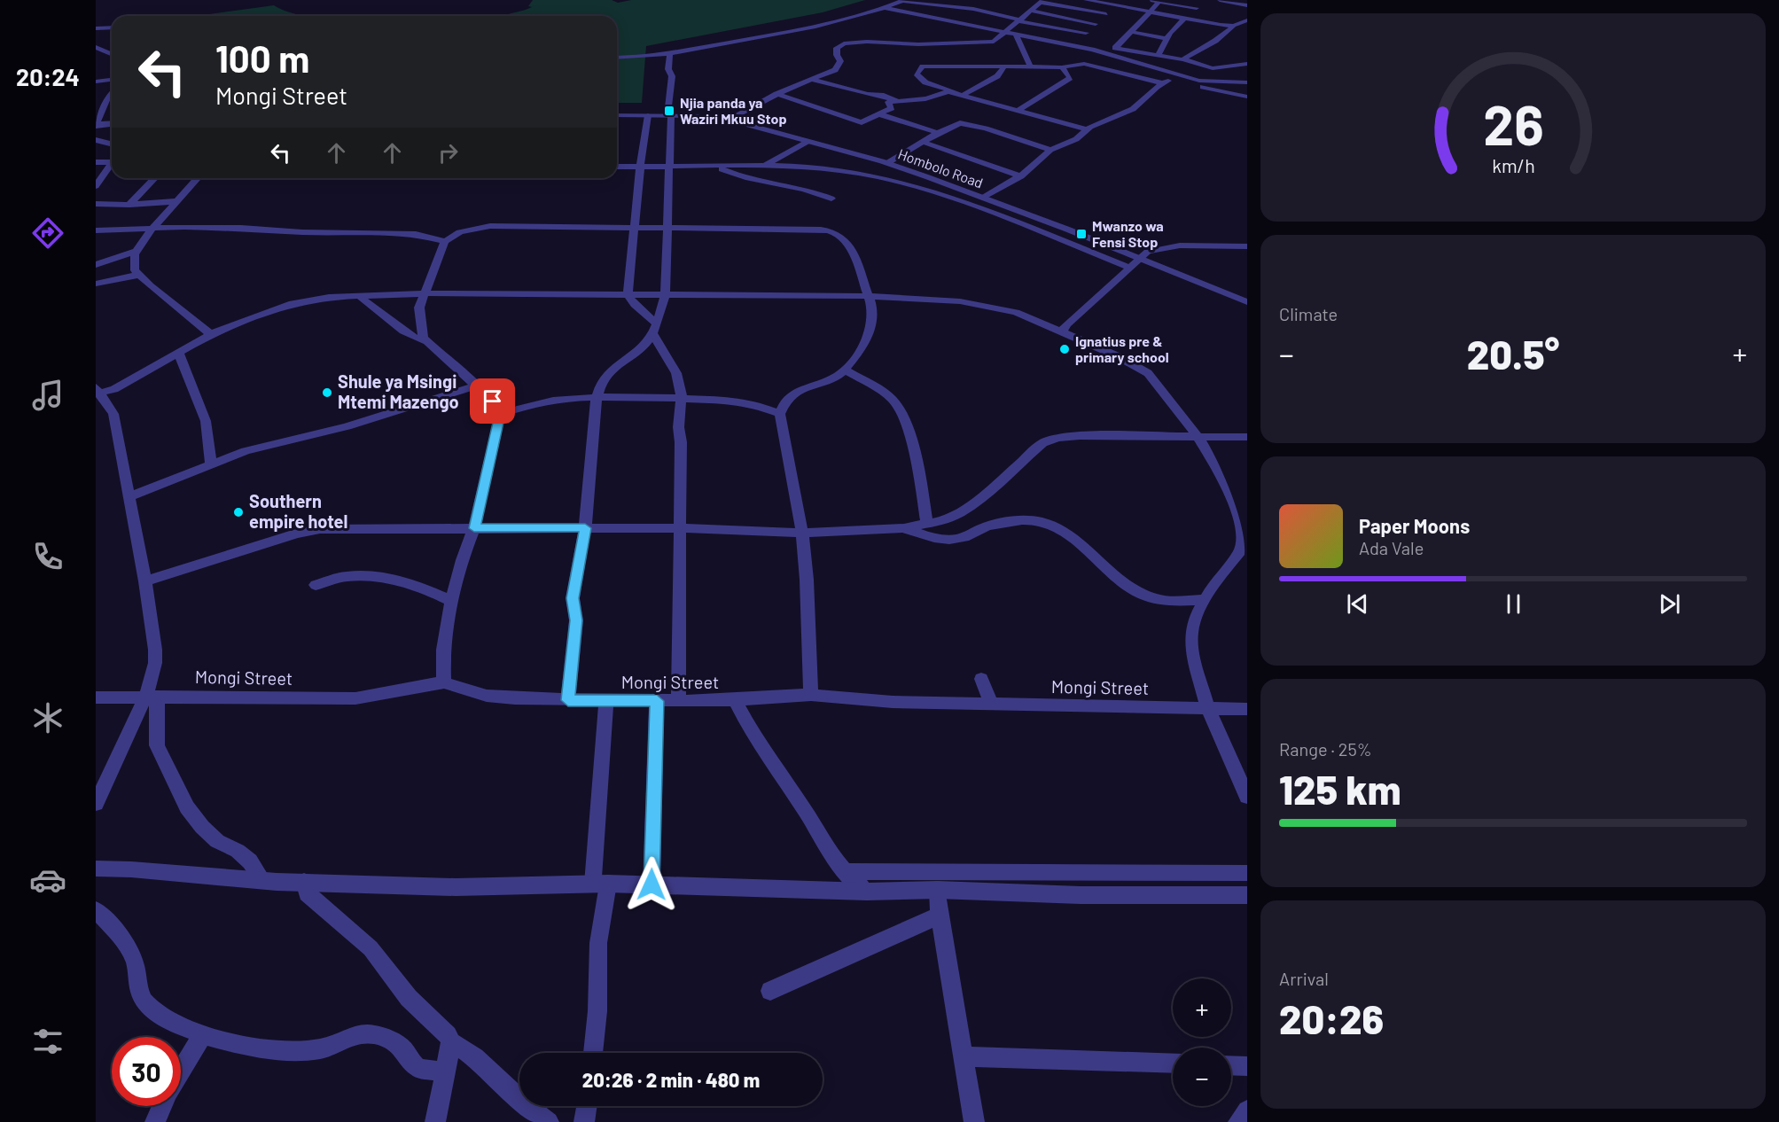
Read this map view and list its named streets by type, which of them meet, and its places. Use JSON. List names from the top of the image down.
{
  "streets": {
    "street": ["Hombolo Road", "Mongi Street"]
  },
  "places": {
    "transit": ["Njia panda ya Waziri Mkuu Stop", "Mwanzo wa Fensi Stop"],
    "other": ["Ignatius pre & primary school", "Shule ya Msingi Mtemi Mazengo", "Southern empire hotel"]
  },
  "page": {
    "tabs": "20:24",
    "turn": ["100 m", "Mongi Street"],
    "tile": [
      "Climate",
      ["Range · 25%", "125 km"],
      ["Arrival", "20:26"]
    ],
    "heat": ["−", "20.5°", "+"],
    "song": ["Paper Moons", "Ada Vale"],
    "map_buttons": ["+", "−"],
    "limit": "30",
    "trip": "20:26 · 2 min · 480 m",
    "gauge": ["26", "km/h"]
  }
}
